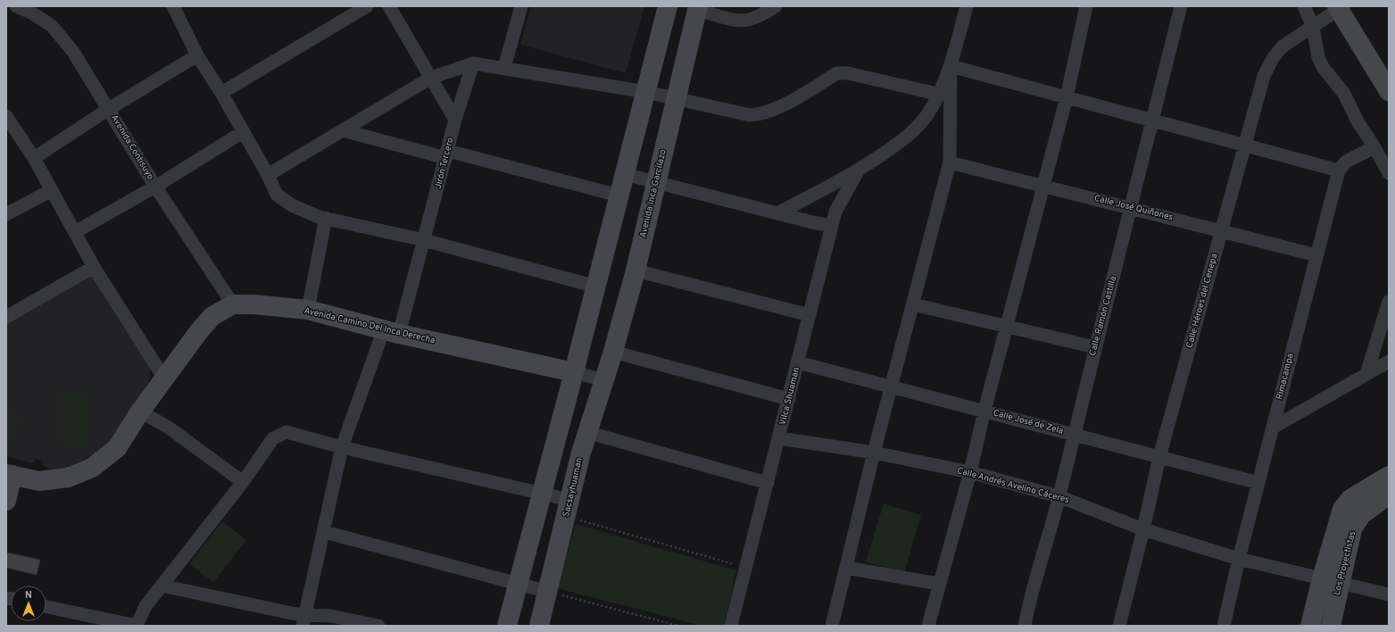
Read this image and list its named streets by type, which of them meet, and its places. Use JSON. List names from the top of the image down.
{
  "streets": {
    "main road": [
      "Avenida Inca Garcilazo",
      "Avenida Camino Del Inca Derecha",
      "Sacsayhuaman",
      "Los Proyectistas"
    ],
    "street": [
      "Avenida Contisuyo",
      "Jirón Tercero",
      "Calle José Quiñones",
      "Calle Héroes del Cenepa",
      "Calle Ramón Castilla",
      "Rimacampa",
      "Vilca Shuaman",
      "Calle José de Zela",
      "Calle Andrés Avelino Cáceres"
    ]
  },
  "crossings": [
    ["Avenida Contisuyo", "Avenida Camino Del Inca Derecha"],
    ["Jirón Tercero", "Avenida Camino Del Inca Derecha"],
    ["Avenida Inca Garcilazo", "Sacsayhuaman"],
    ["Calle José Quiñones", "Calle Héroes del Cenepa"],
    ["Calle José Quiñones", "Calle Ramón Castilla"],
    ["Calle José Quiñones", "Rimacampa"],
    ["Calle Héroes del Cenepa", "Calle José de Zela"],
    ["Calle Héroes del Cenepa", "Calle Andrés Avelino Cáceres"],
    ["Calle Ramón Castilla", "Calle José de Zela"],
    ["Calle Ramón Castilla", "Calle Andrés Avelino Cáceres"],
    ["Rimacampa", "Calle José de Zela"],
    ["Rimacampa", "Calle Andrés Avelino Cáceres"],
    ["Vilca Shuaman", "Calle José de Zela"],
    ["Vilca Shuaman", "Calle Andrés Avelino Cáceres"],
    ["Calle Andrés Avelino Cáceres", "Los Proyectistas"]
  ],
  "north": "top"
}
